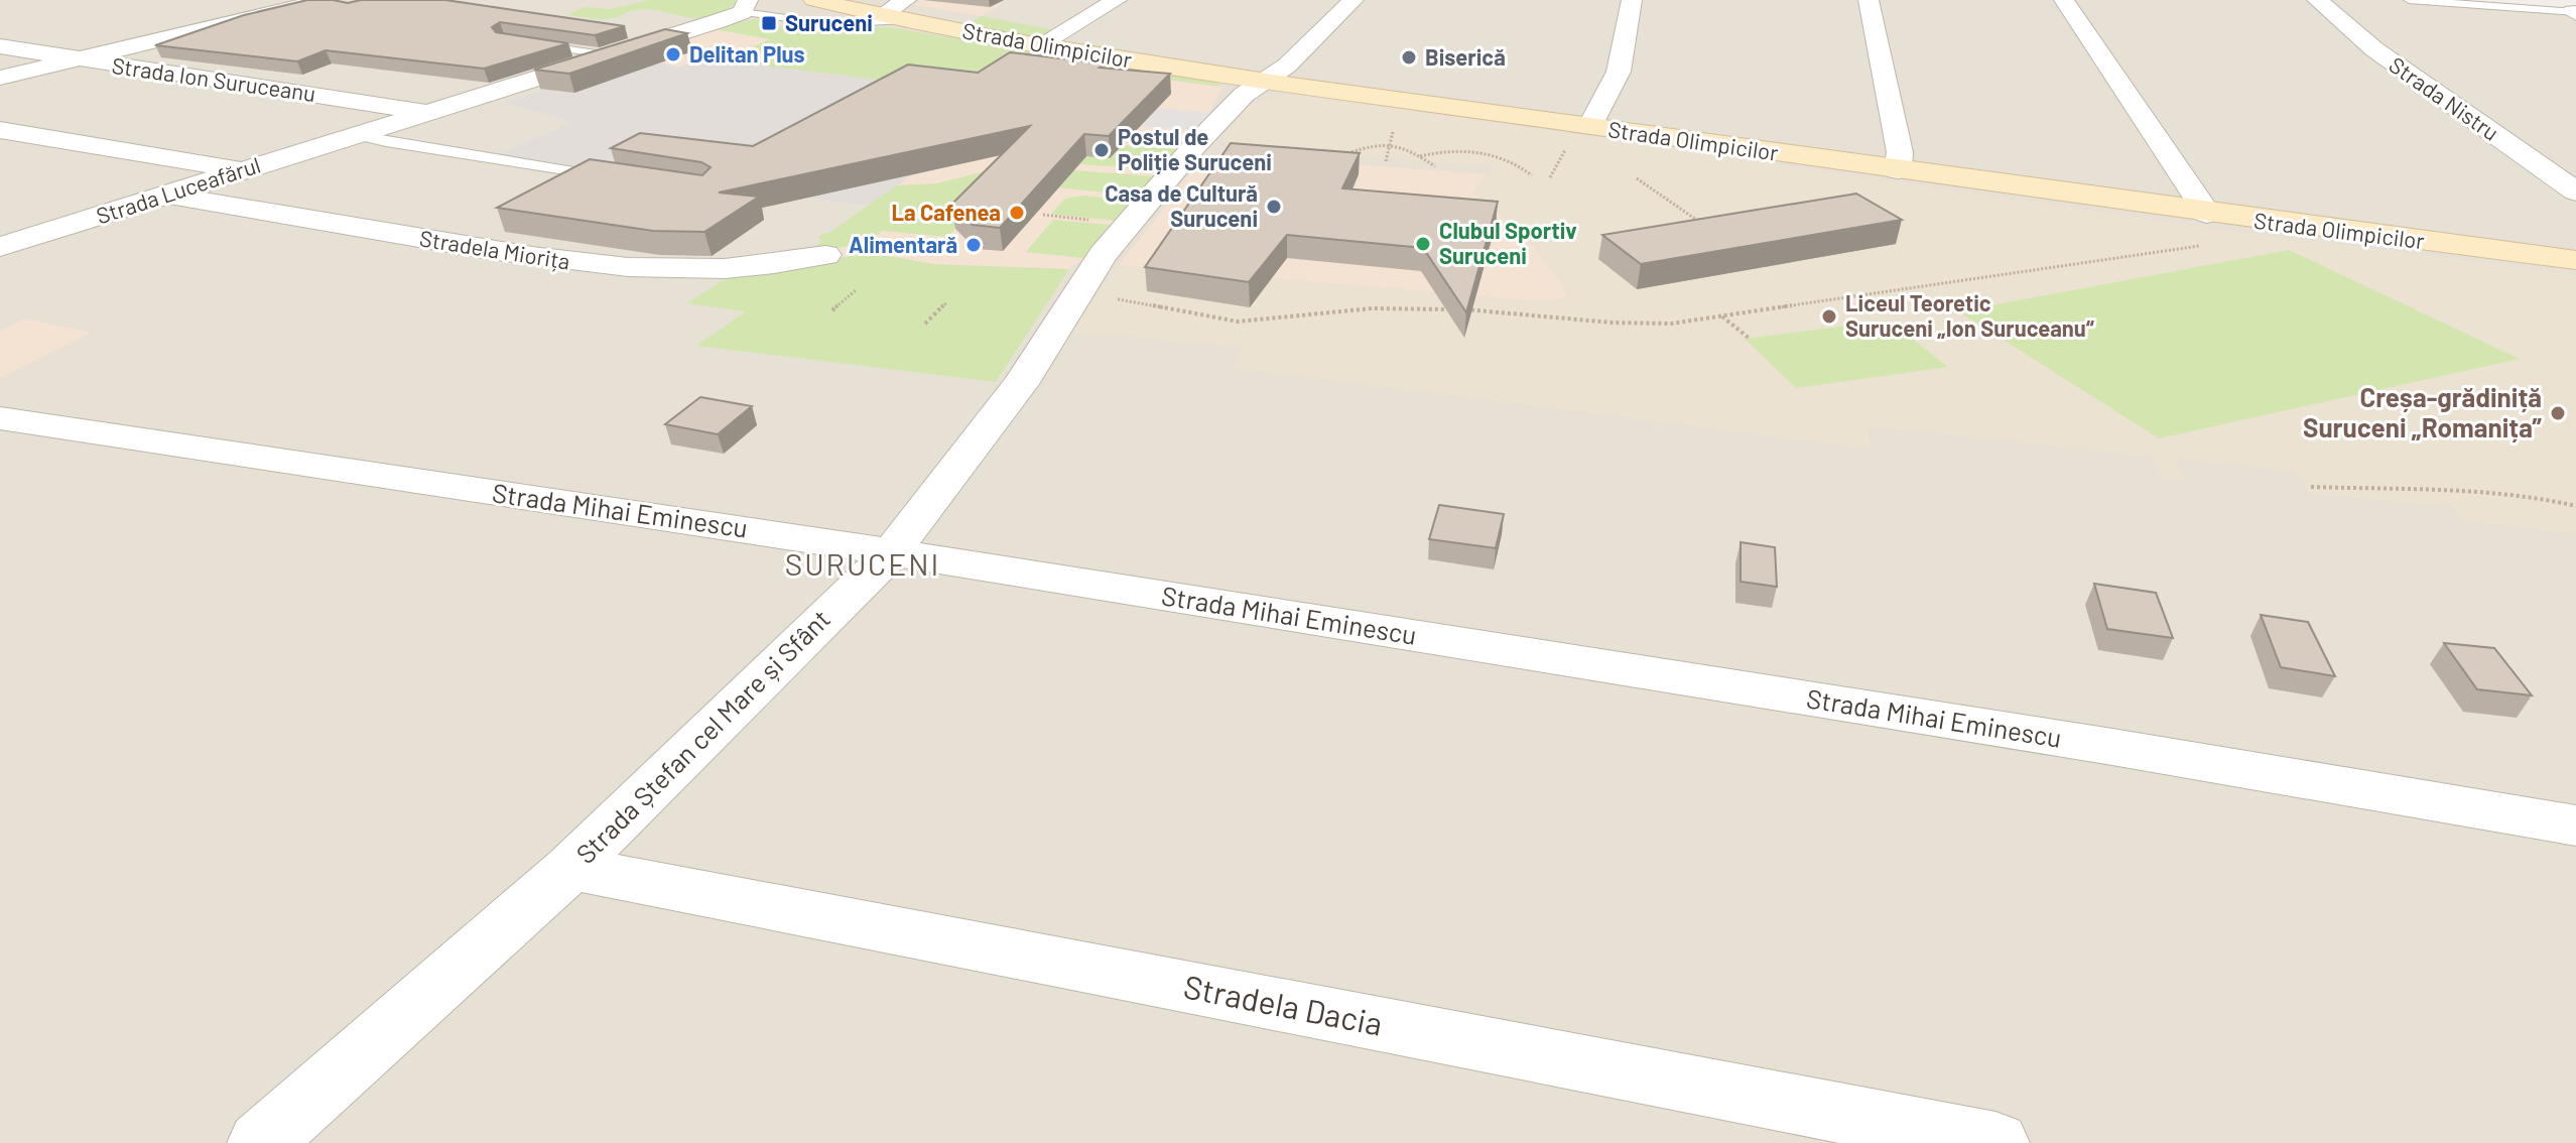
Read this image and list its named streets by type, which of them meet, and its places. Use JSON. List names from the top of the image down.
{
  "streets": {
    "main road": ["Strada Olimpicilor"],
    "street": [
      "Strada Ion Suruceanu",
      "Strada Nistru",
      "Strada Luceafărul",
      "Stradela Miorița",
      "Strada Mihai Eminescu",
      "Strada Ștefan cel Mare și Sfânt",
      "Stradela Dacia"
    ]
  },
  "crossings": [
    ["Strada Olimpicilor", "Strada Ștefan cel Mare și Sfânt"],
    ["Strada Ion Suruceanu", "Strada Luceafărul"],
    ["Strada Luceafărul", "Stradela Miorița"],
    ["Strada Mihai Eminescu", "Strada Ștefan cel Mare și Sfânt"],
    ["Strada Ștefan cel Mare și Sfânt", "Stradela Dacia"]
  ],
  "districts": ["SURUCENI"],
  "places": {
    "transit": ["Suruceni"],
    "other": [
      "Delitan Plus",
      "Biserică",
      "Postul de Poliție Suruceni",
      "Casa de Cultură Suruceni",
      "La Cafenea",
      "Clubul Sportiv Suruceni",
      "Alimentară",
      "Liceul Teoretic Suruceni „Ion Suruceanu“",
      "Creșa-grădiniță Suruceni „Romanița”"
    ]
  }
}
